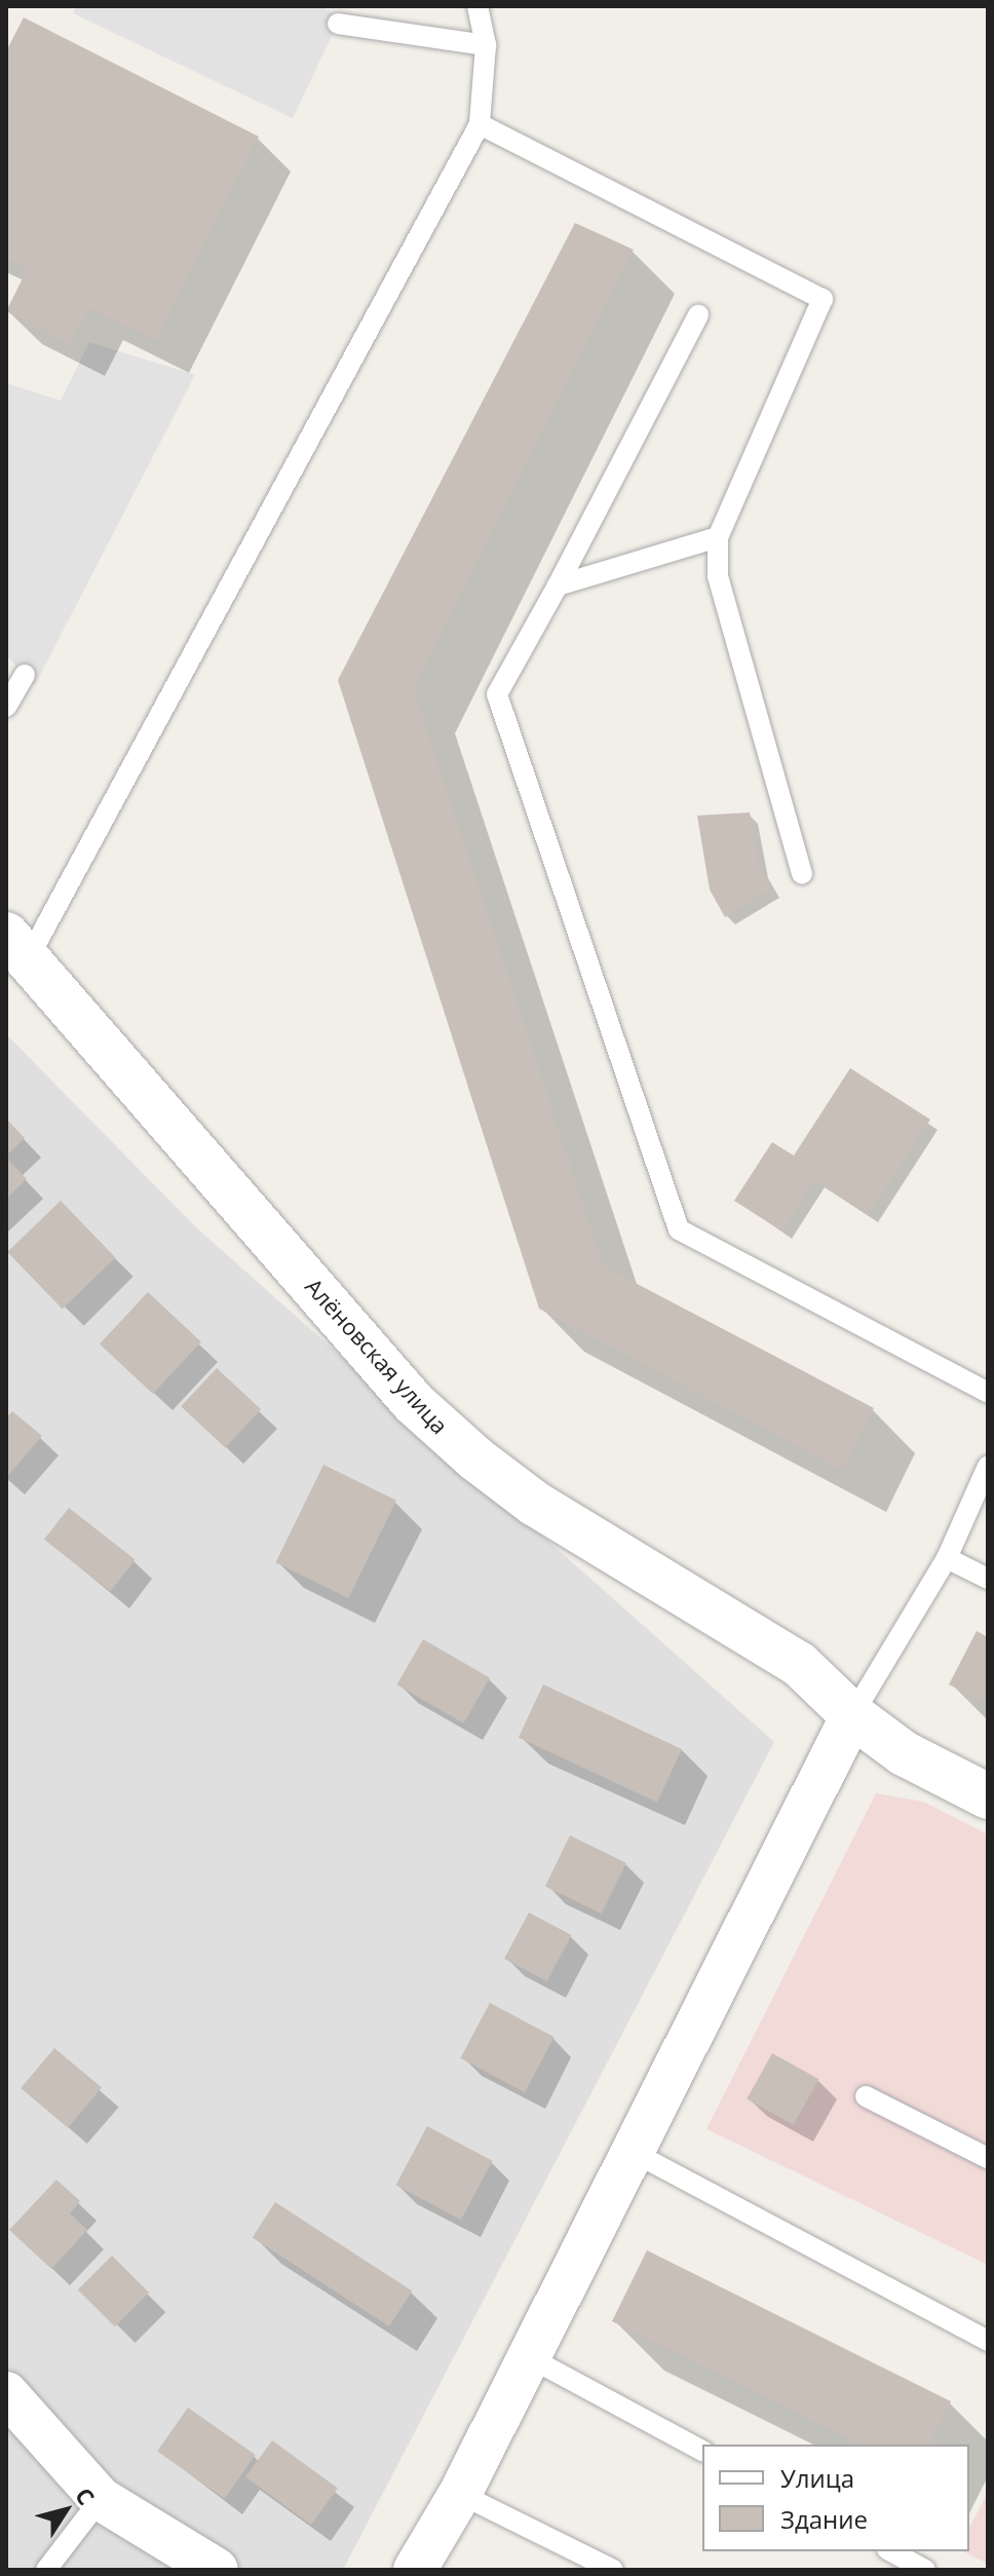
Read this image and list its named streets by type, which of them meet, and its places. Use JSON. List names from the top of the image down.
{
  "streets": {
    "street": ["Алёновская улица"]
  },
  "legend": ["Улица", "Здание"],
  "north": "top right"
}
